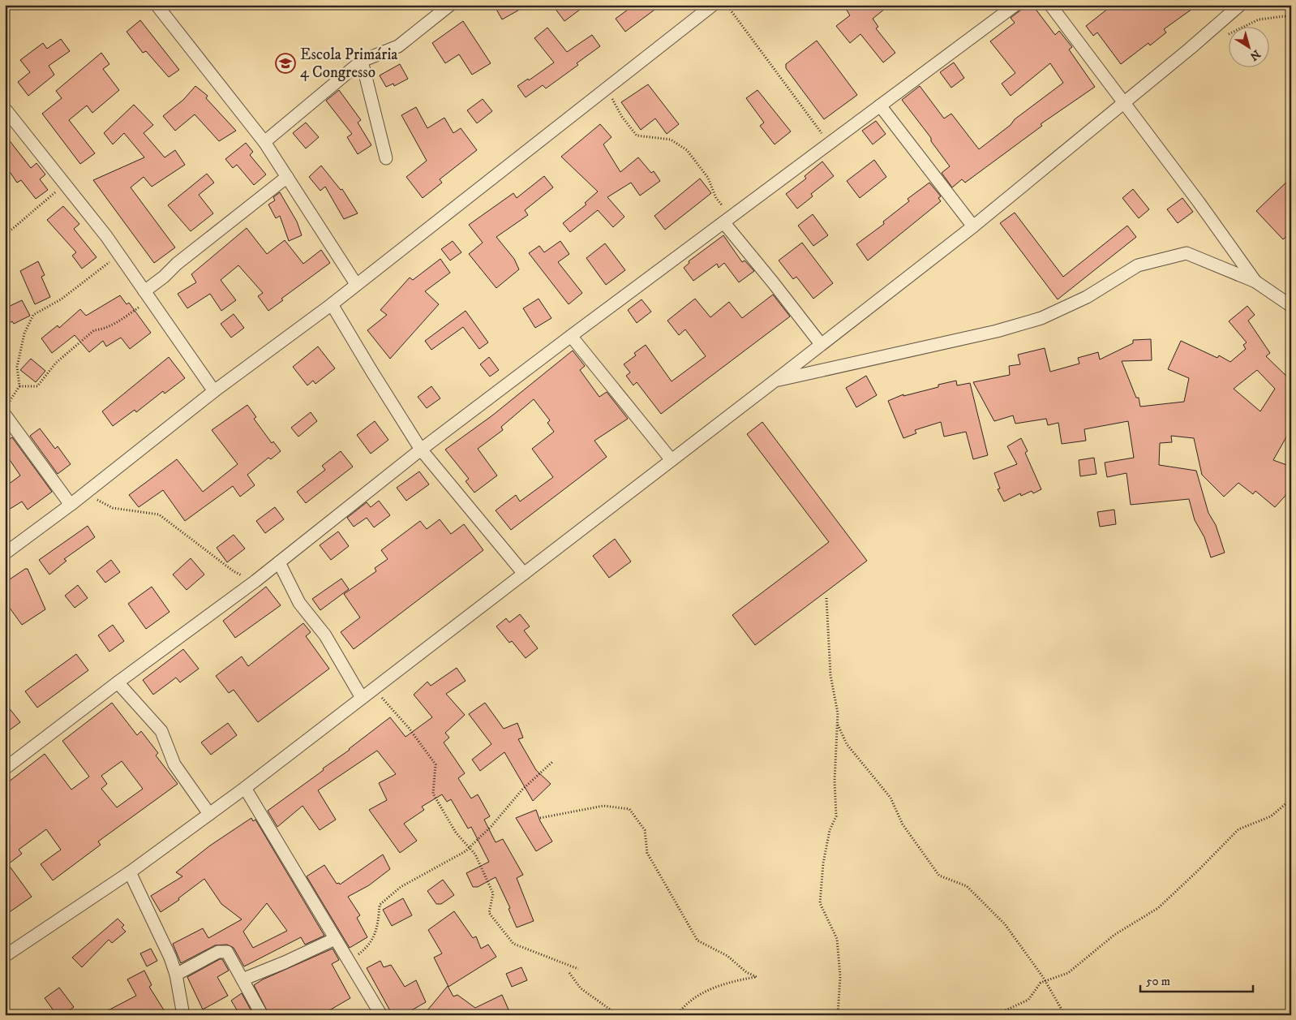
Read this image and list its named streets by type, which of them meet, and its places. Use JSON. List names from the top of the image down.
{
  "places": {
    "school or university": ["Escola Primária 4 Congresso"]
  },
  "scale_bar": "50 m",
  "north": "bottom right"
}
